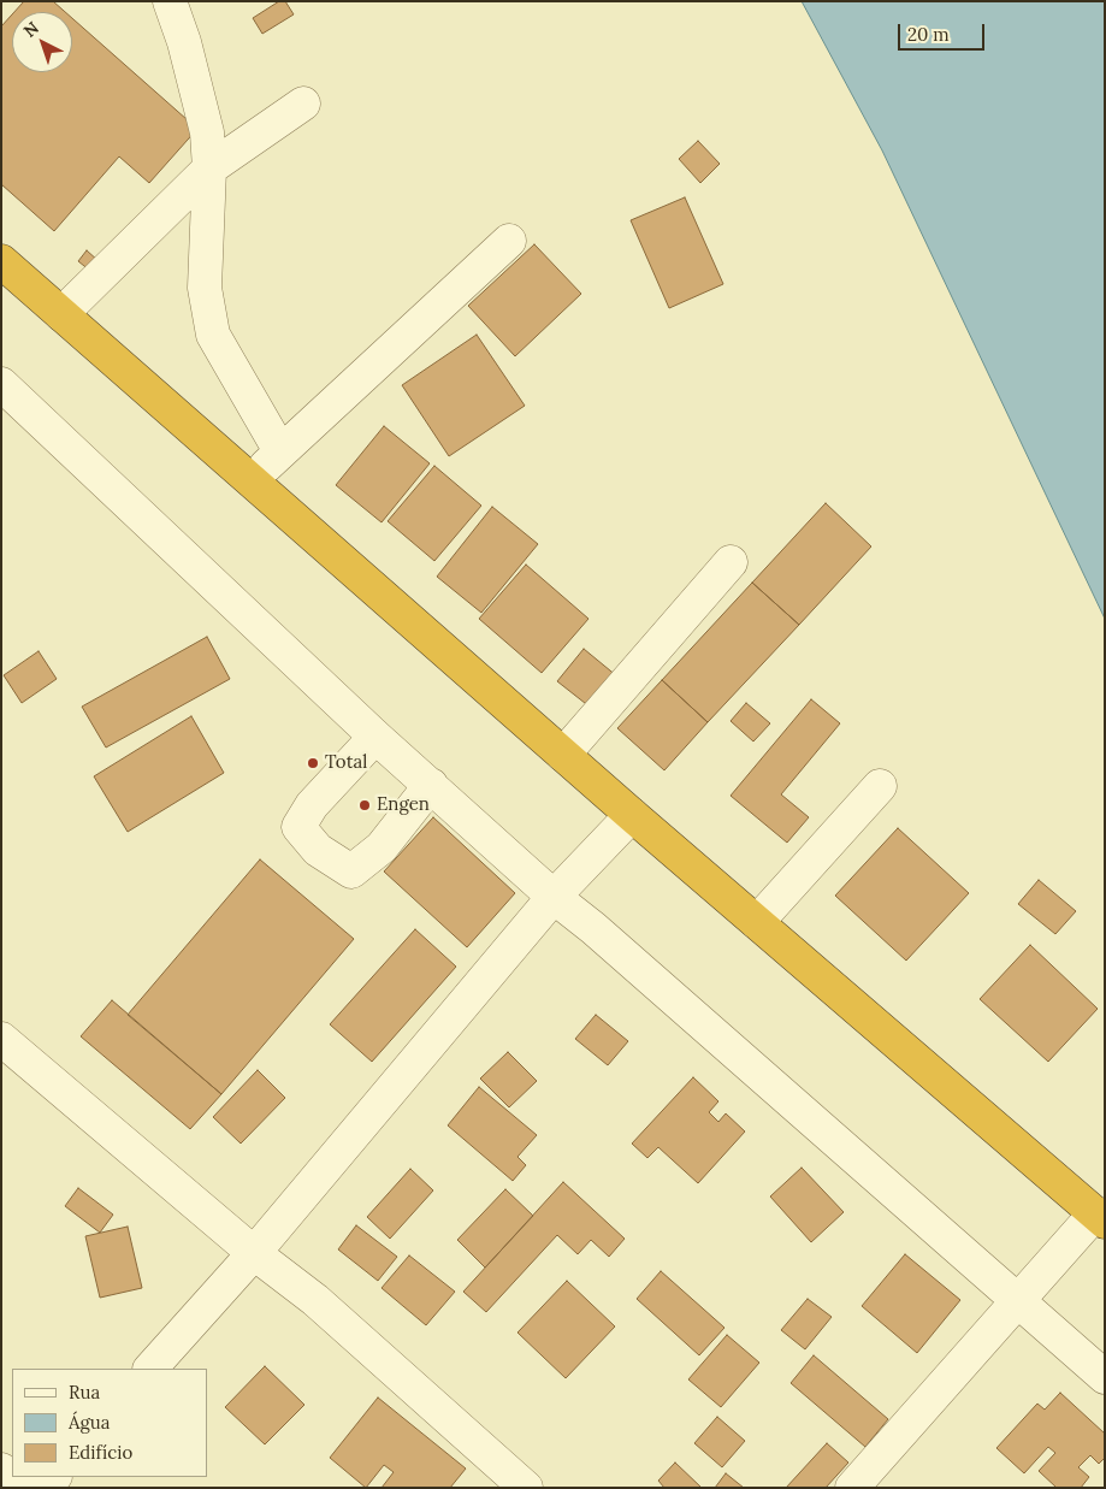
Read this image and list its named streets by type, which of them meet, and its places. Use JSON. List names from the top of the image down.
{
  "places": ["Total", "Engen"],
  "legend": ["Rua", "Água", "Edifício"],
  "scale_bar": "20 m",
  "north": "top left"
}
